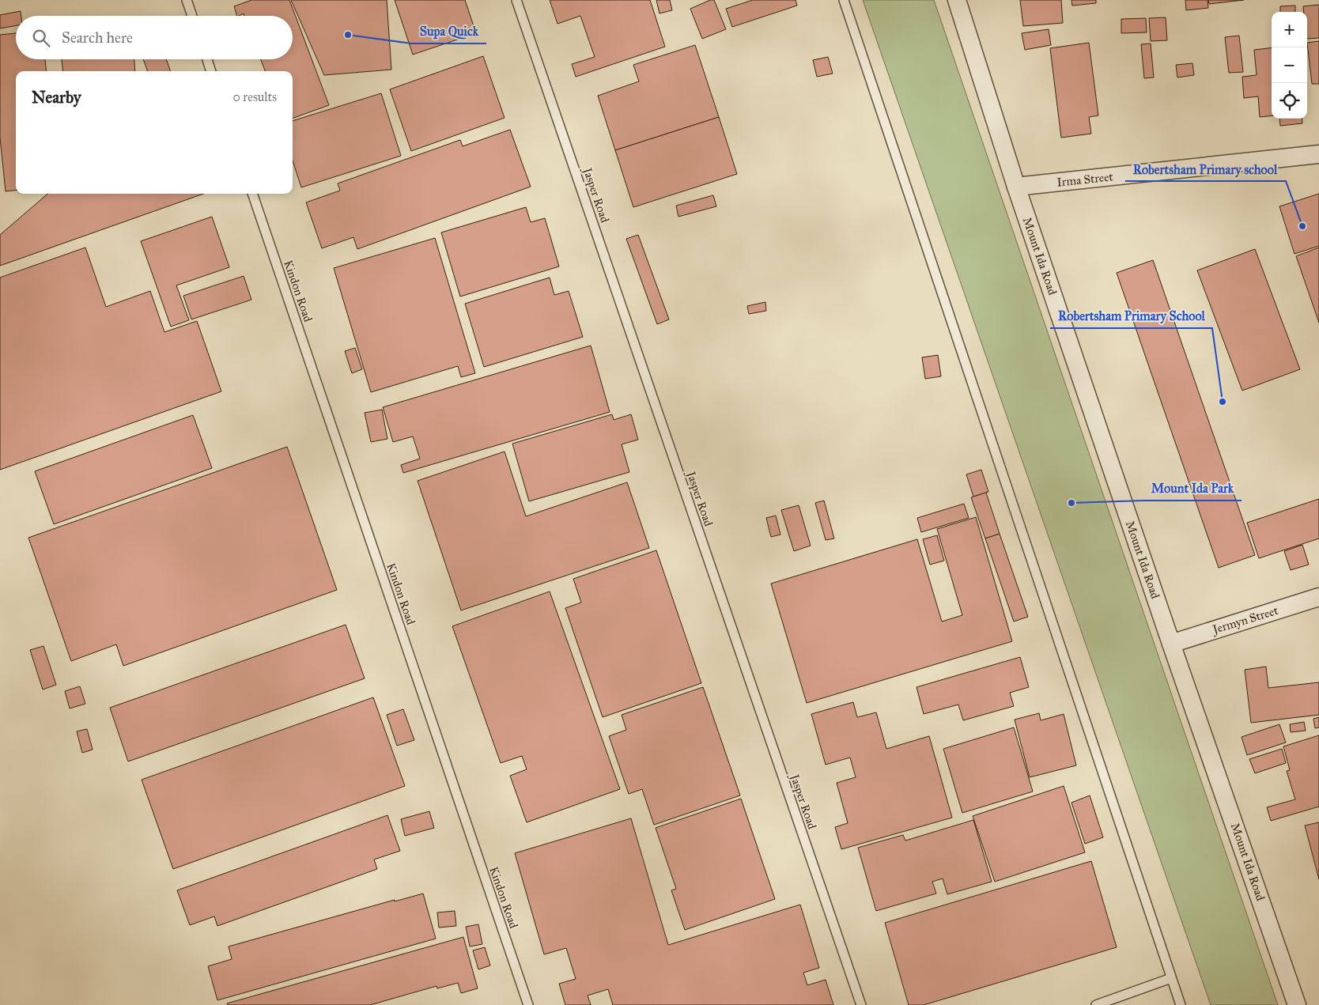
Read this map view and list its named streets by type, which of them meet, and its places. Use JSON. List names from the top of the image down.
{
  "streets": {
    "street": ["Irma Street", "Mount Ida Road", "Jermyn Street"],
    "lane": ["Jasper Road", "Kindon Road"]
  },
  "crossings": [
    ["Irma Street", "Mount Ida Road"],
    ["Mount Ida Road", "Jermyn Street"]
  ],
  "places": [
    "Supa Quick",
    "Robertsham Primary school",
    "Robertsham Primary School",
    "Mount Ida Park"
  ],
  "page": {
    "map_buttons": ["+", "−"],
    "search": "Search here",
    "heading": ["Nearby", "0 results"]
  }
}
